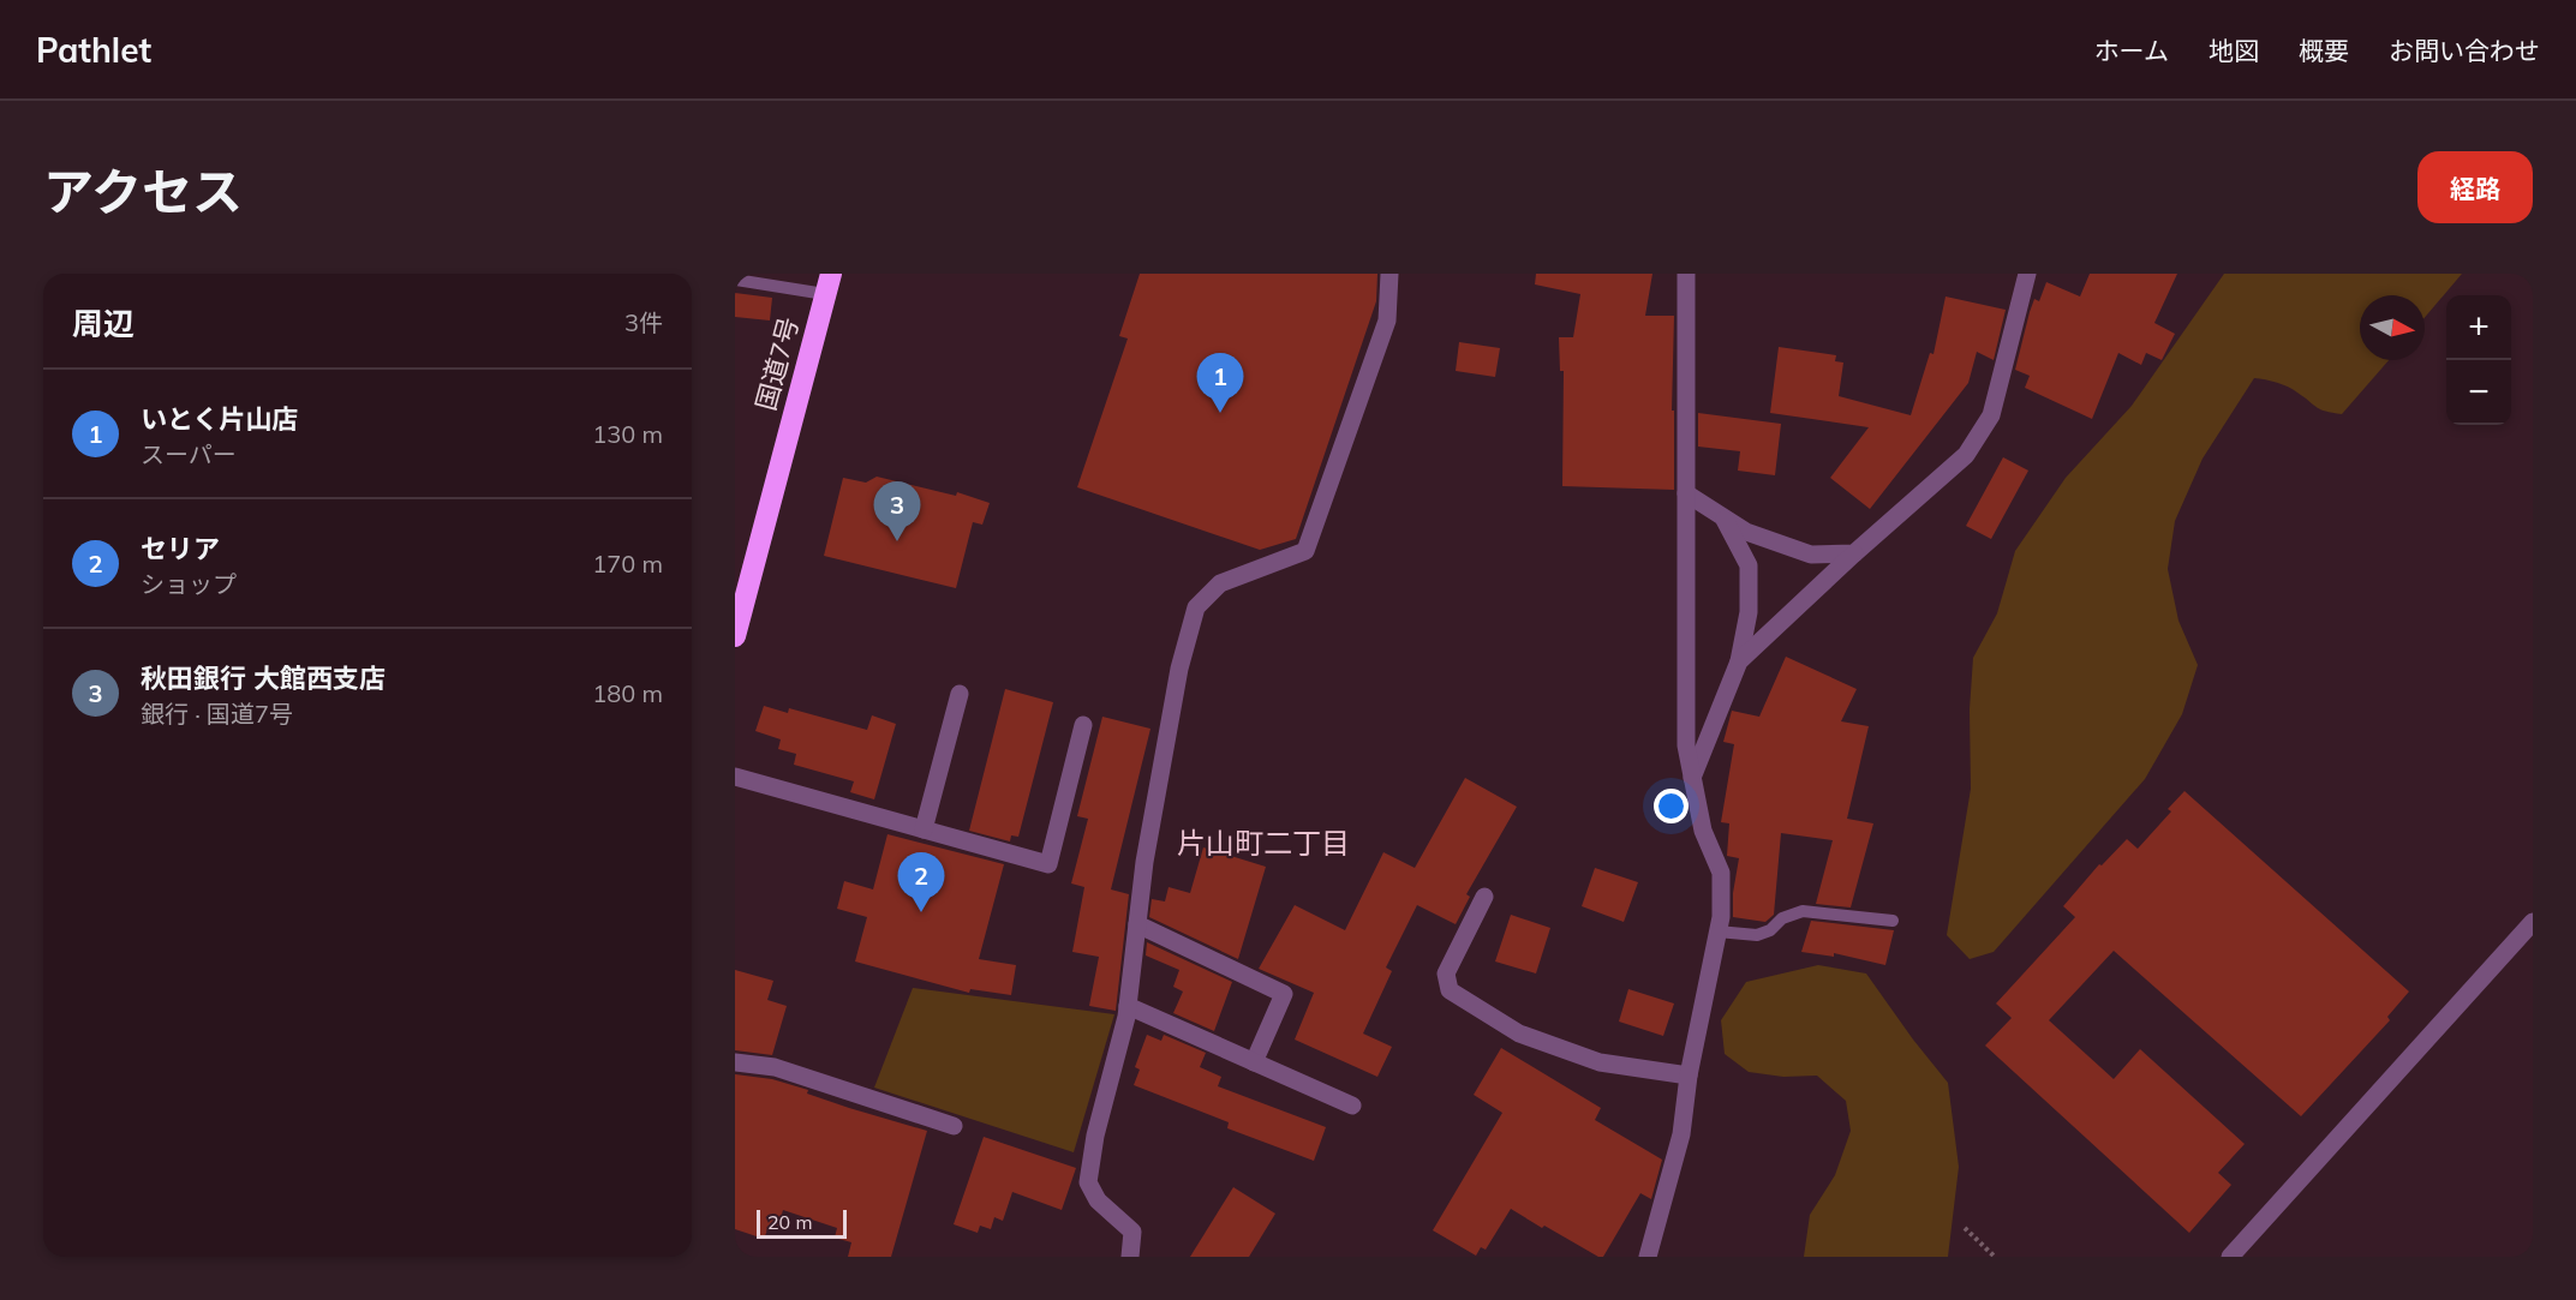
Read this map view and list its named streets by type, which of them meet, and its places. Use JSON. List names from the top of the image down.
{
  "streets": {
    "highway": ["国道7号"]
  },
  "districts": ["片山町二丁目"],
  "scale_bar": "20 m",
  "north": "right",
  "page": {
    "header": "Pathlet",
    "nav": [
      "ホーム",
      "地図",
      "概要",
      "お問い合わせ"
    ],
    "title": "アクセス",
    "buttons": "経路",
    "heading": ["周辺", "3件"],
    "map_buttons": ["+", "−"],
    "pins": ["1", "3", "2"],
    "list": [
      {
        "mark": "1",
        "name": "いとく片山店",
        "note": "スーパー",
        "value": "130 m"
      },
      {
        "mark": "2",
        "name": "セリア",
        "note": "ショップ",
        "value": "170 m"
      },
      {
        "mark": "3",
        "name": "秋田銀行 大館西支店",
        "note": "銀行 · 国道7号",
        "value": "180 m"
      }
    ],
    "scale": "20 m"
  }
}
